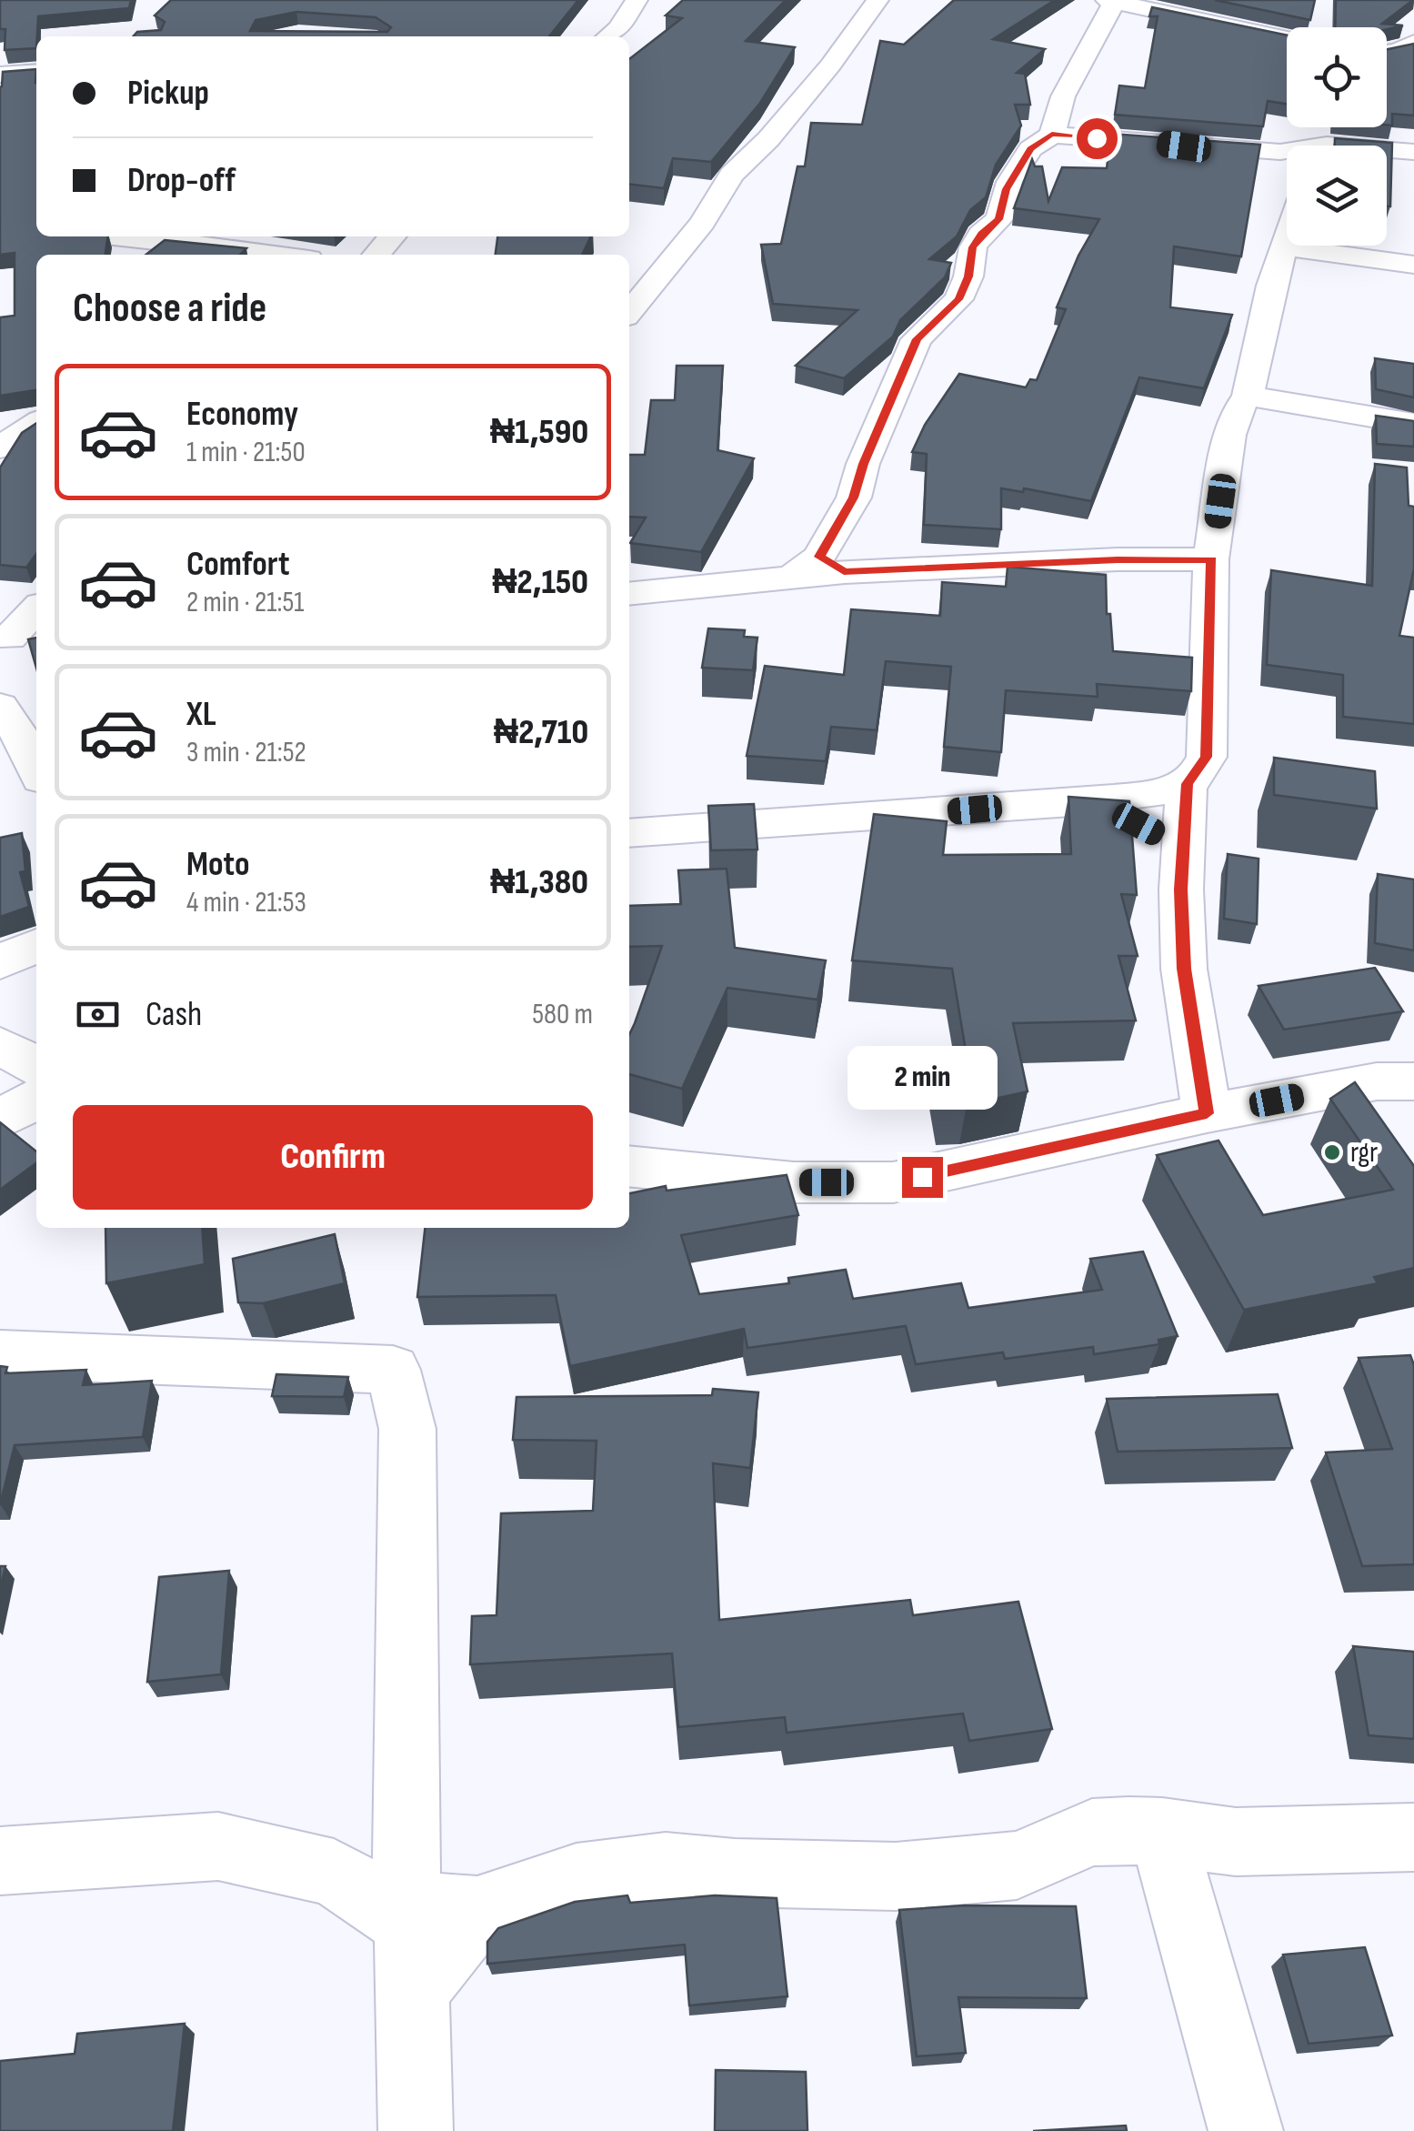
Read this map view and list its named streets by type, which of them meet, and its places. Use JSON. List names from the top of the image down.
{
  "places": ["rgr"],
  "page": {
    "banner": ["Pickup", "Drop-off"],
    "heading": "Choose a ride",
    "list": [
      {
        "name": "Economy",
        "note": "1 min · 21:50",
        "value": "₦1,590"
      },
      {
        "name": "Comfort",
        "note": "2 min · 21:51",
        "value": "₦2,150"
      },
      {
        "name": "XL",
        "note": "3 min · 21:52",
        "value": "₦2,710"
      },
      {
        "name": "Moto",
        "note": "4 min · 21:53",
        "value": "₦1,380"
      }
    ],
    "pay": ["Cash", "580 m"],
    "bubble": "2 min",
    "buttons": "Confirm"
  }
}
